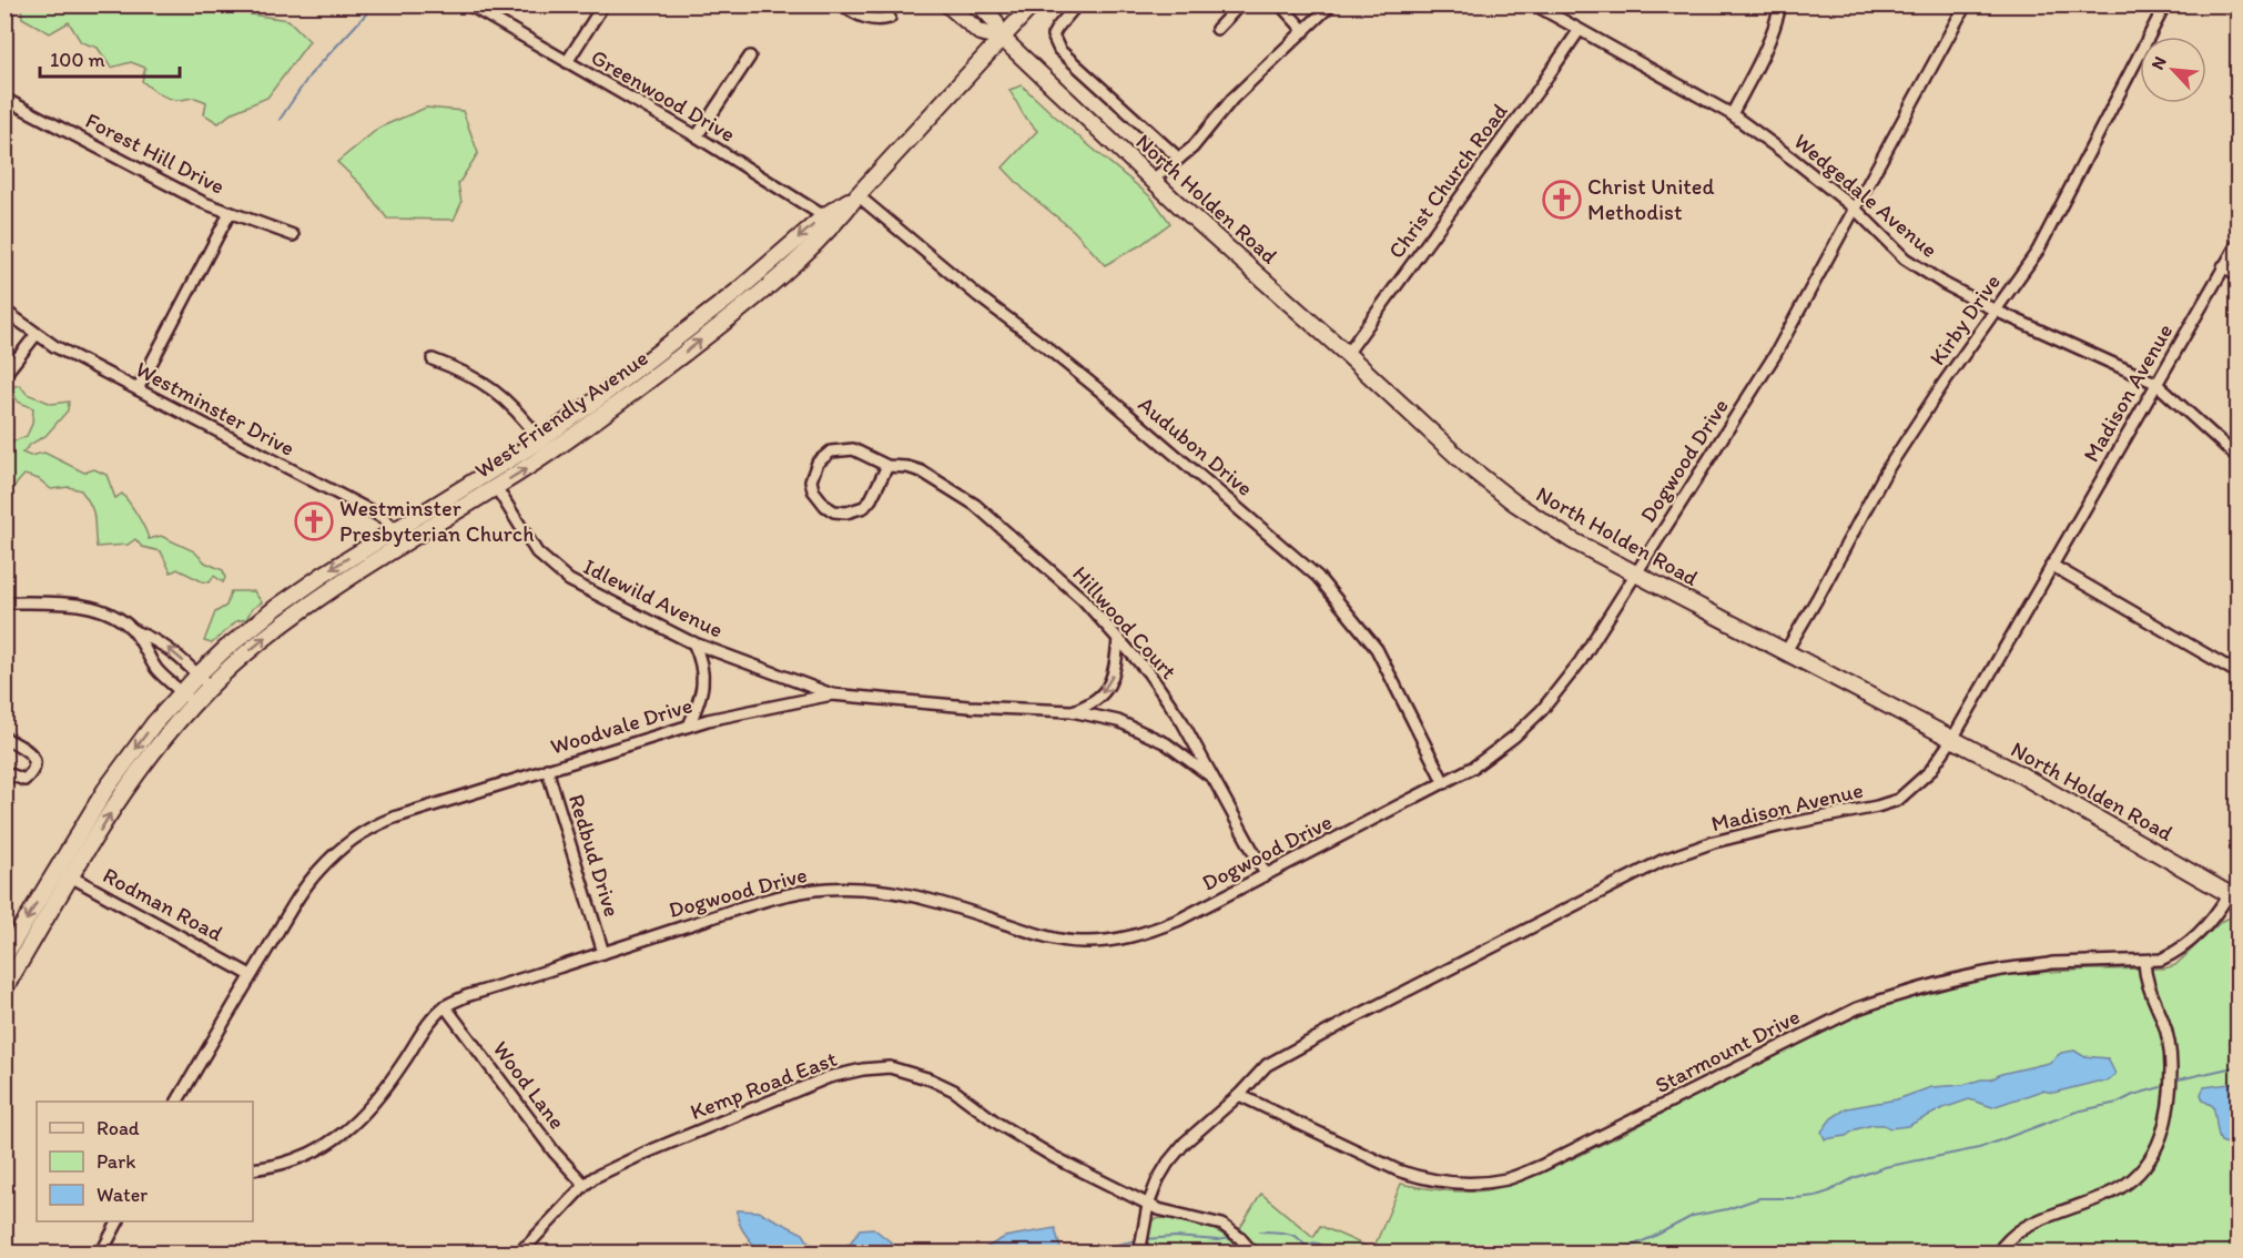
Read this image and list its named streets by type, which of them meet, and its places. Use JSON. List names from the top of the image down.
{
  "streets": {
    "main road": ["North Holden Road", "West Friendly Avenue"],
    "street": [
      "Greenwood Drive",
      "Forest Hill Drive",
      "Christ Church Road",
      "Wedgedale Avenue",
      "Kirby Drive",
      "Madison Avenue",
      "Westminster Drive",
      "Audubon Drive",
      "Dogwood Drive",
      "Idlewild Avenue",
      "Hillwood Court",
      "Woodvale Drive",
      "Redbud Drive",
      "Rodman Road",
      "Starmount Drive",
      "Wood Lane",
      "Kemp Road East"
    ]
  },
  "crossings": [
    ["Greenwood Drive", "West Friendly Avenue"],
    ["Christ Church Road", "Wedgedale Avenue"],
    ["Christ Church Road", "North Holden Road"],
    ["Wedgedale Avenue", "Kirby Drive"],
    ["Wedgedale Avenue", "Madison Avenue"],
    ["Wedgedale Avenue", "Dogwood Drive"],
    ["North Holden Road", "Kirby Drive"],
    ["North Holden Road", "Madison Avenue"],
    ["North Holden Road", "West Friendly Avenue"],
    ["North Holden Road", "Dogwood Drive"],
    ["North Holden Road", "Starmount Drive"],
    ["Madison Avenue", "Starmount Drive"],
    ["Madison Avenue", "Kemp Road East"],
    ["Westminster Drive", "West Friendly Avenue"],
    ["West Friendly Avenue", "Audubon Drive"],
    ["West Friendly Avenue", "Idlewild Avenue"],
    ["West Friendly Avenue", "Rodman Road"],
    ["Audubon Drive", "Dogwood Drive"],
    ["Dogwood Drive", "Hillwood Court"],
    ["Dogwood Drive", "Redbud Drive"],
    ["Dogwood Drive", "Wood Lane"],
    ["Idlewild Avenue", "Woodvale Drive"],
    ["Hillwood Court", "Woodvale Drive"],
    ["Woodvale Drive", "Redbud Drive"],
    ["Woodvale Drive", "Rodman Road"],
    ["Wood Lane", "Kemp Road East"]
  ],
  "places": {
    "church": ["Christ United Methodist", "Westminster Presbyterian Church"]
  },
  "legend": ["Road", "Park", "Water"],
  "scale_bar": "100 m",
  "north": "top left"
}
